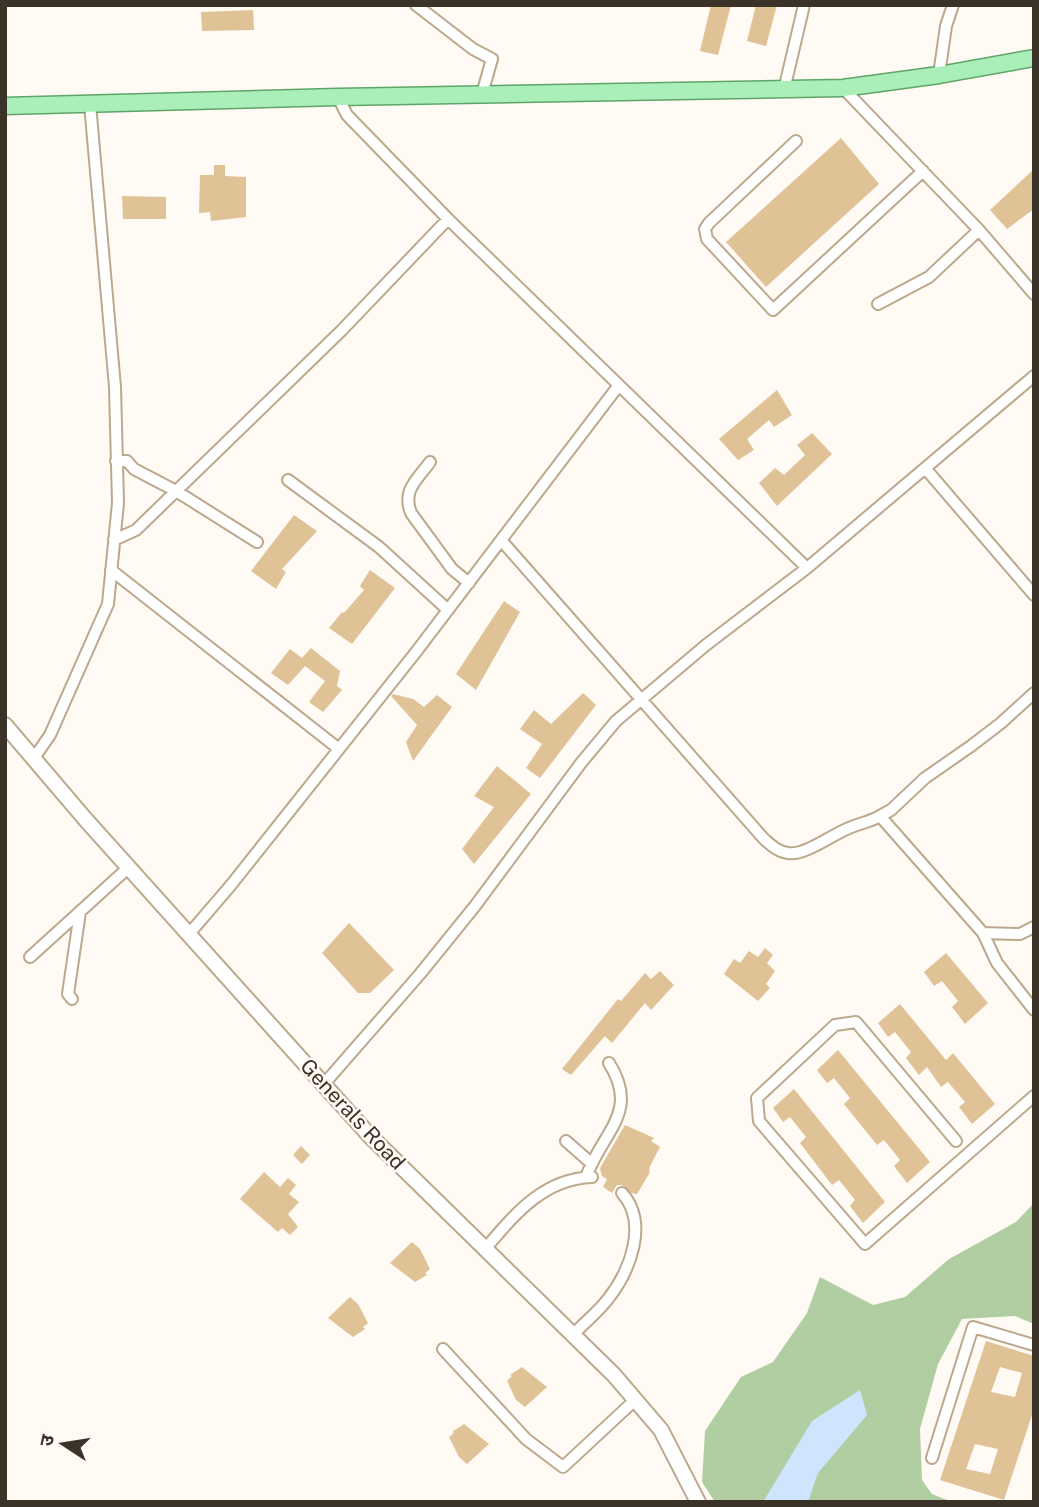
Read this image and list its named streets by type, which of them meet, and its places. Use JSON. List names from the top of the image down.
{
  "streets": {
    "street": ["Generals Road"]
  },
  "north": "left"
}
